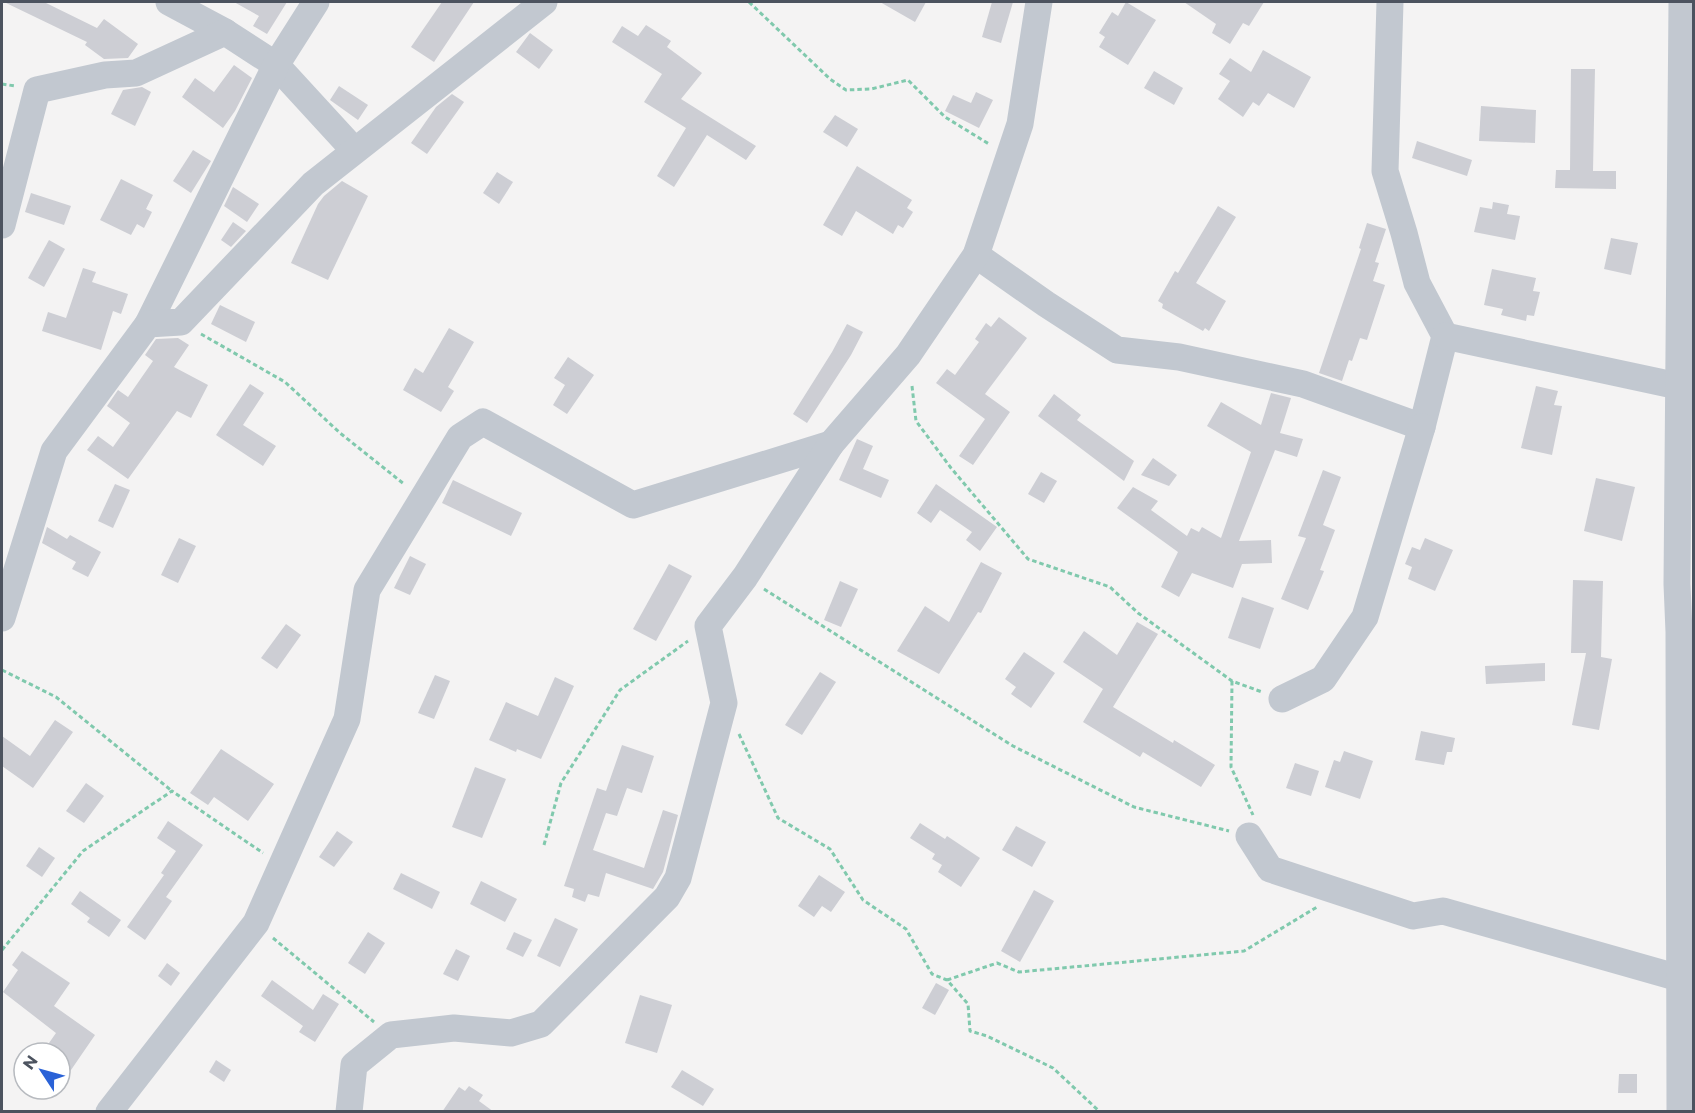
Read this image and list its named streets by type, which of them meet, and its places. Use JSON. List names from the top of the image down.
{
  "north": "top left"
}
